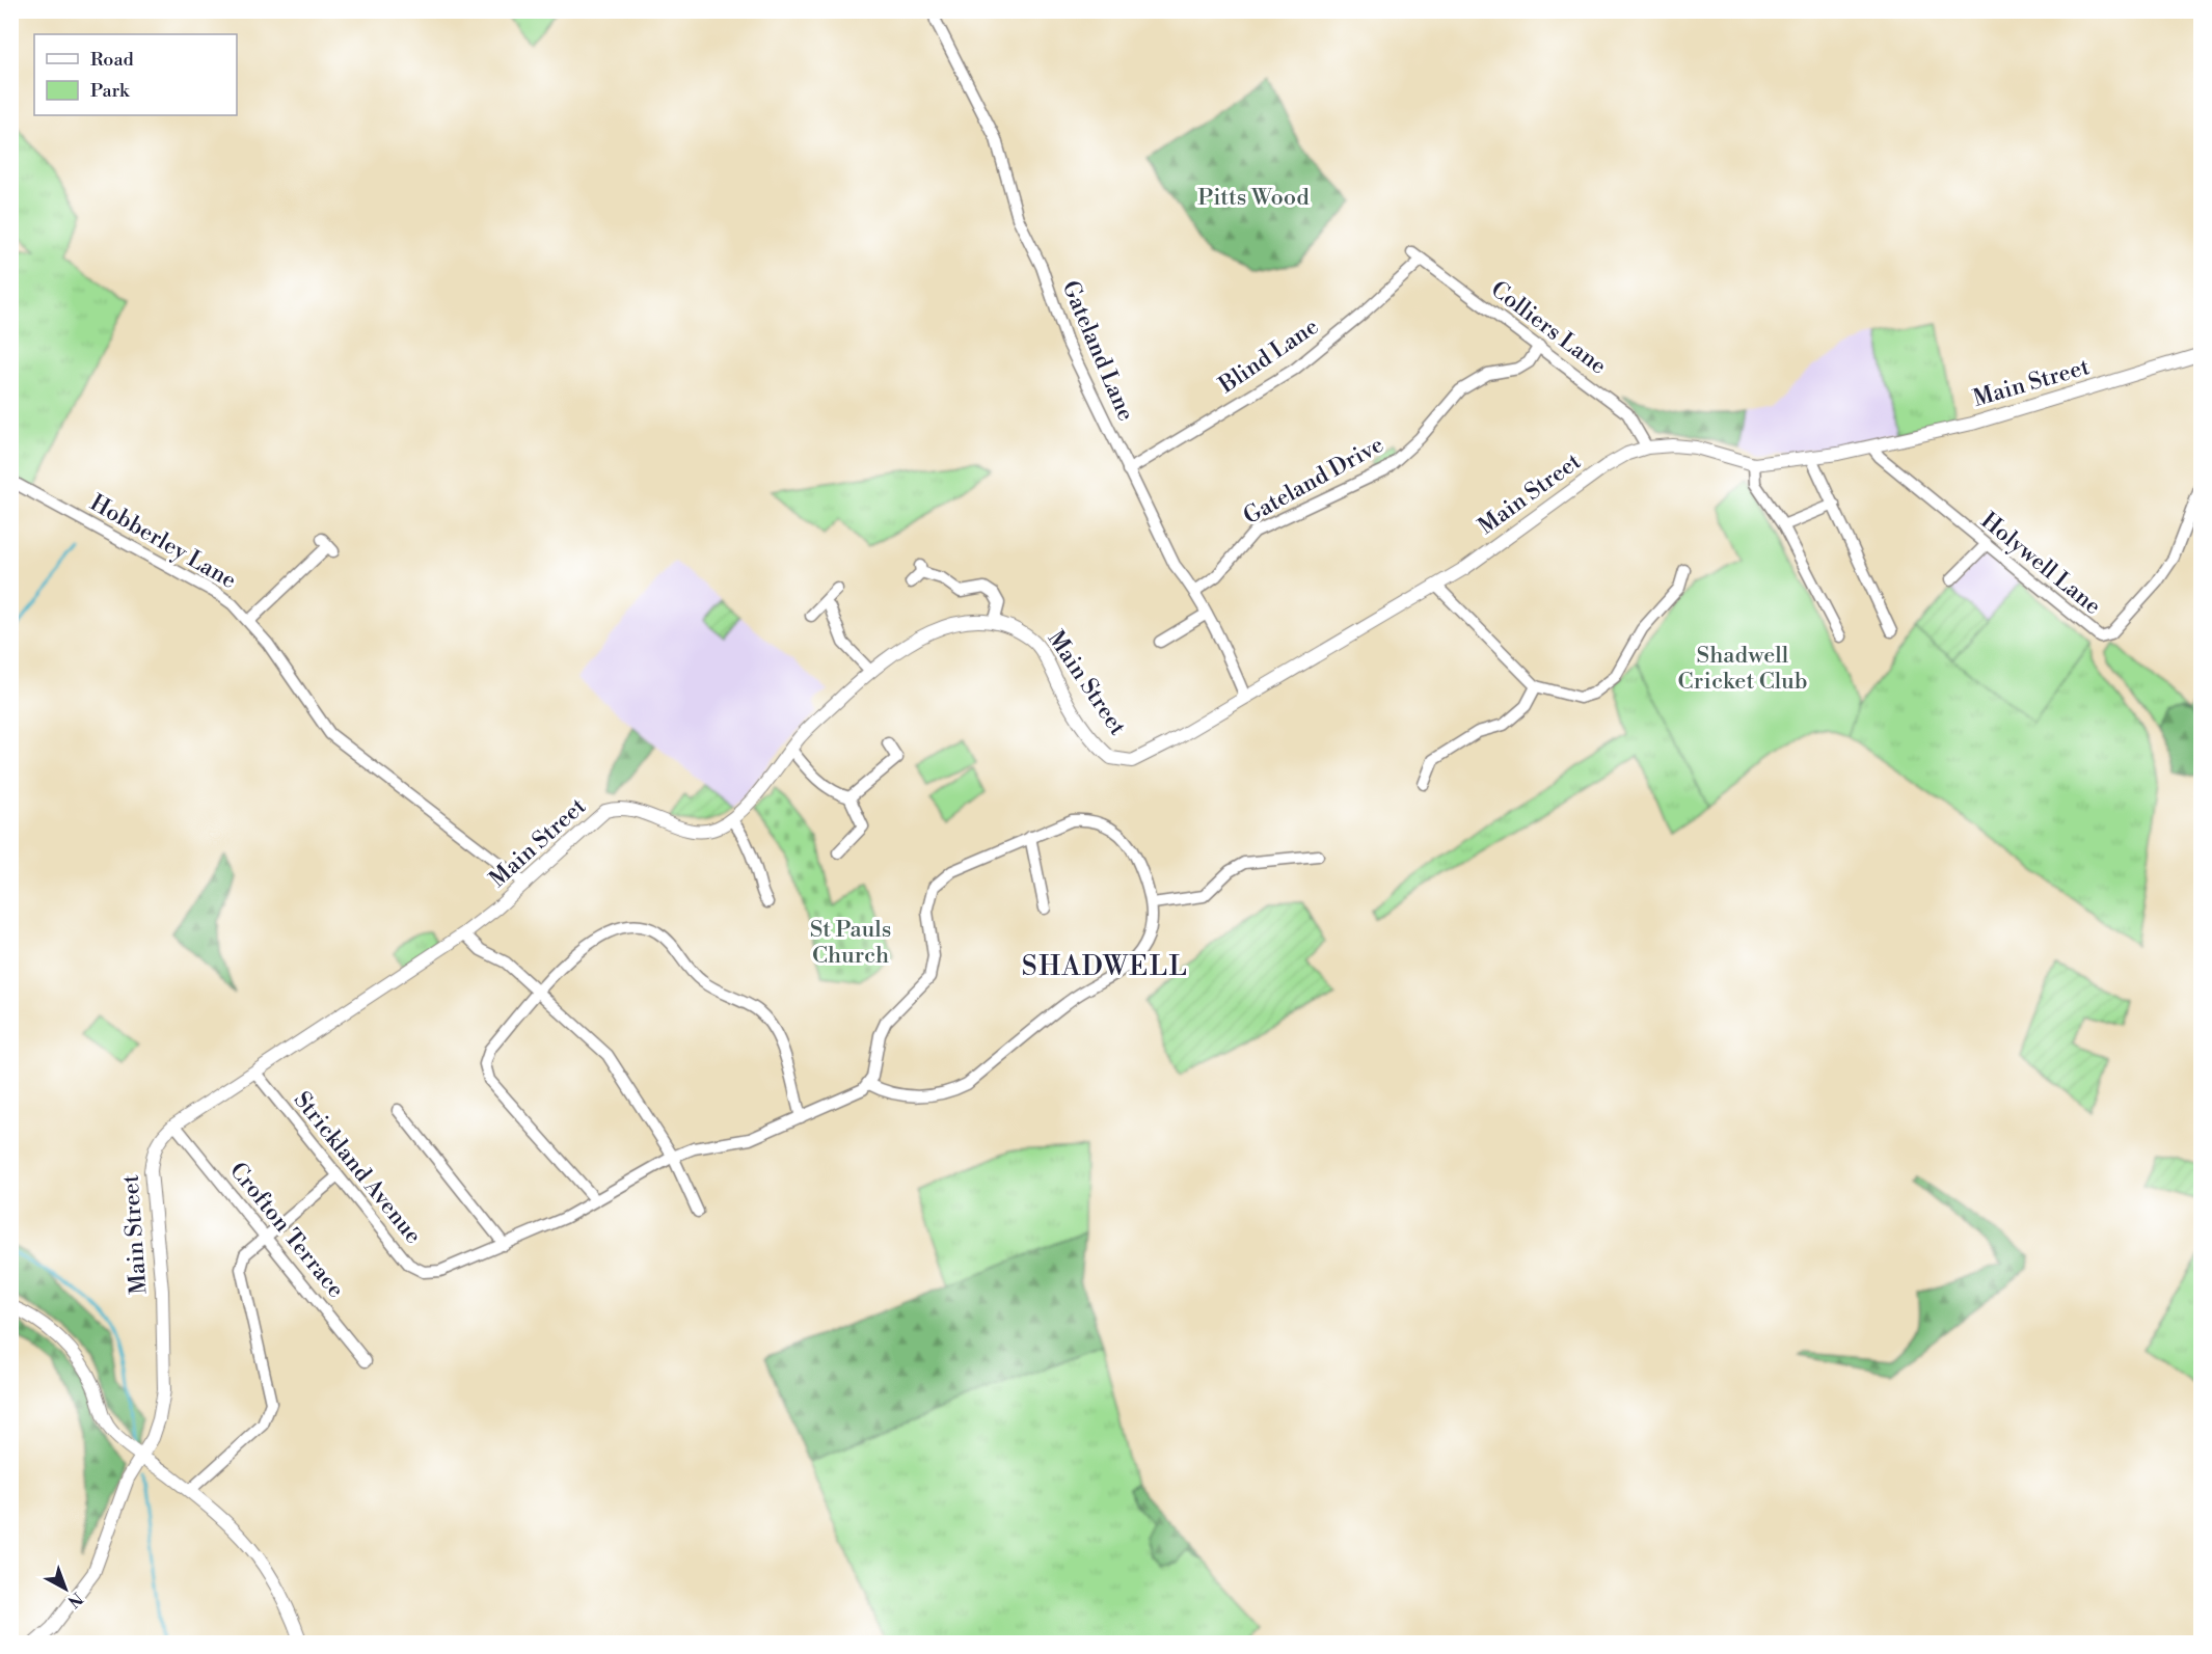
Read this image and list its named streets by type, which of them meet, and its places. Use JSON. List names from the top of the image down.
{
  "streets": {
    "street": [
      "Colliers Lane",
      "Gateland Lane",
      "Blind Lane",
      "Main Street",
      "Gateland Drive",
      "Hobberley Lane",
      "Holywell Lane",
      "Strickland Avenue",
      "Crofton Terrace"
    ]
  },
  "crossings": [
    ["Colliers Lane", "Blind Lane"],
    ["Colliers Lane", "Main Street"],
    ["Colliers Lane", "Gateland Drive"],
    ["Gateland Lane", "Blind Lane"],
    ["Gateland Lane", "Main Street"],
    ["Gateland Lane", "Gateland Drive"],
    ["Main Street", "Hobberley Lane"],
    ["Main Street", "Holywell Lane"],
    ["Main Street", "Strickland Avenue"],
    ["Main Street", "Crofton Terrace"]
  ],
  "districts": ["SHADWELL"],
  "parks": ["Pitts Wood", "Shadwell Cricket Club", "St Pauls Church"],
  "legend": ["Road", "Park"],
  "north": "bottom right"
}
